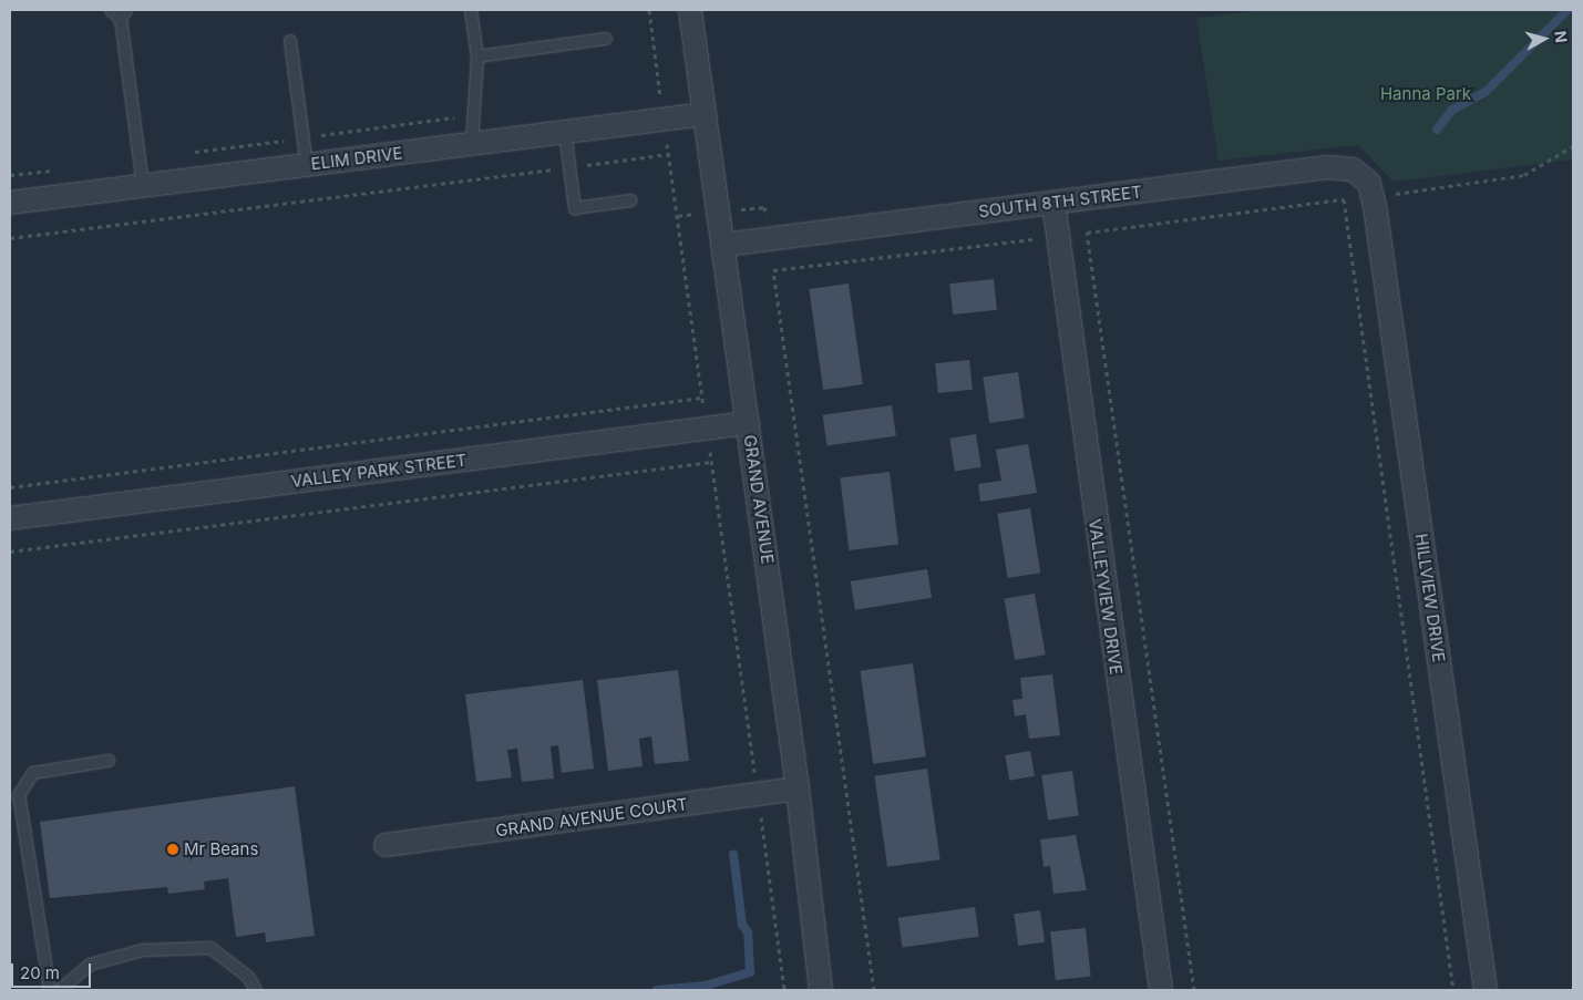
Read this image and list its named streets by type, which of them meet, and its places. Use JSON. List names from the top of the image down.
{
  "streets": {
    "street": [
      "ELIM DRIVE",
      "SOUTH 8TH STREET",
      "VALLEY PARK STREET",
      "GRAND AVENUE",
      "VALLEYVIEW DRIVE",
      "HILLVIEW DRIVE",
      "GRAND AVENUE COURT"
    ]
  },
  "crossings": [
    ["ELIM DRIVE", "GRAND AVENUE"],
    ["SOUTH 8TH STREET", "GRAND AVENUE"],
    ["SOUTH 8TH STREET", "VALLEYVIEW DRIVE"],
    ["SOUTH 8TH STREET", "HILLVIEW DRIVE"],
    ["VALLEY PARK STREET", "GRAND AVENUE"],
    ["GRAND AVENUE", "GRAND AVENUE COURT"]
  ],
  "parks": ["Hanna Park"],
  "places": ["Mr Beans"],
  "scale_bar": "20 m",
  "north": "right"
}
